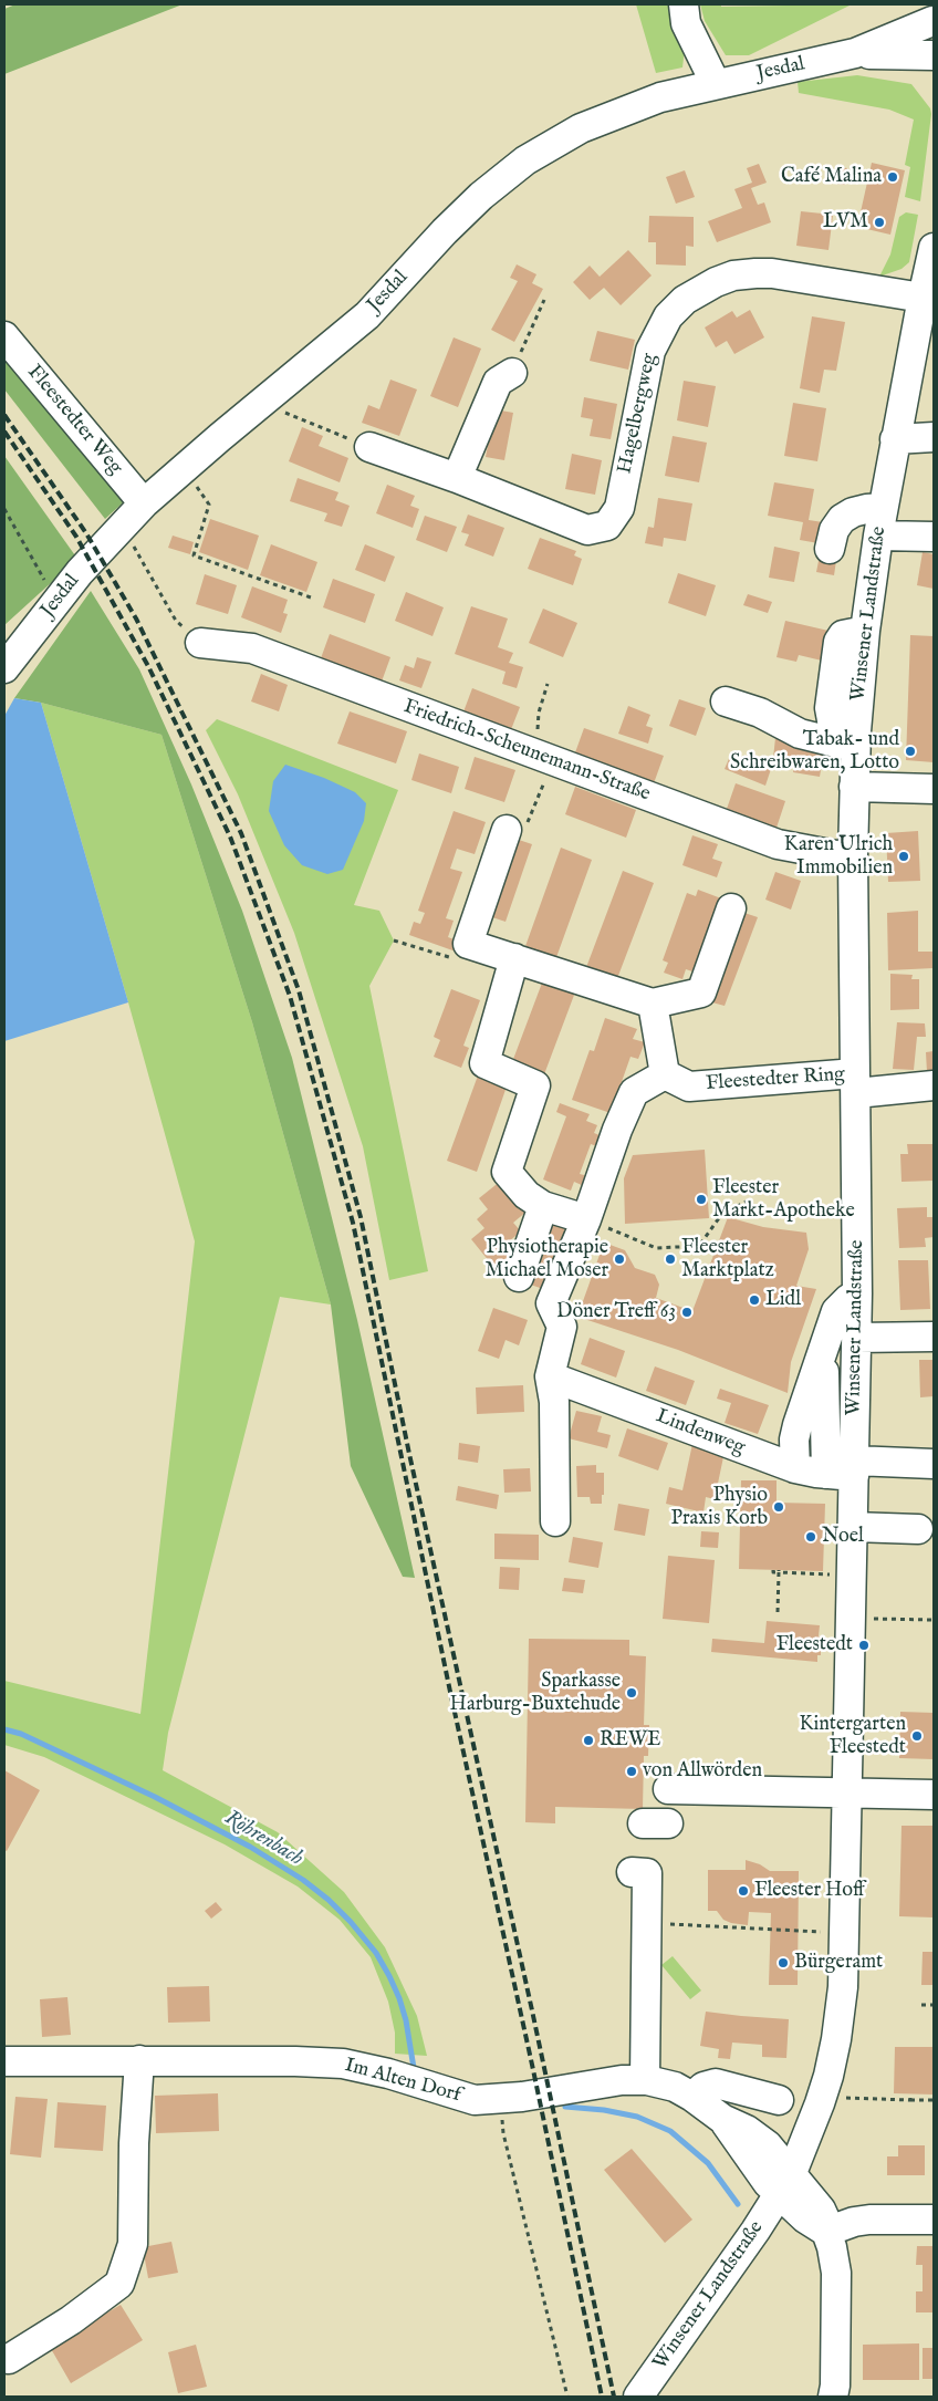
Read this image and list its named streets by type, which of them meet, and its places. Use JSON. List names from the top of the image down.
{
  "streets": {
    "street": [
      "Jesdal",
      "Hagelbergweg",
      "Fleestedter Weg",
      "Winsener Landstraße",
      "Friedrich-Scheunemann-Straße",
      "Fleestedter Ring",
      "Lindenweg",
      "Im Alten Dorf"
    ]
  },
  "crossings": [
    ["Jesdal", "Fleestedter Weg"],
    ["Hagelbergweg", "Winsener Landstraße"],
    ["Winsener Landstraße", "Friedrich-Scheunemann-Straße"],
    ["Winsener Landstraße", "Fleestedter Ring"],
    ["Winsener Landstraße", "Lindenweg"],
    ["Winsener Landstraße", "Im Alten Dorf"]
  ],
  "water": ["Röhrenbach"],
  "places": [
    "Café Malina",
    "LVM",
    "Tabak- und Schreibwaren, Lotto",
    "Karen Ulrich Immobilien",
    "Fleester Markt-Apotheke",
    "Physiotherapie Michael Moser",
    "Fleester Marktplatz",
    "Lidl",
    "Döner Treff 63",
    "Physio Praxis Korb",
    "Noel",
    "Fleestedt",
    "Sparkasse Harburg-Buxtehude",
    "Kintergarten Fleestedt",
    "REWE",
    "von Allwörden",
    "Fleester Hoff",
    "Bürgeramt"
  ]
}
